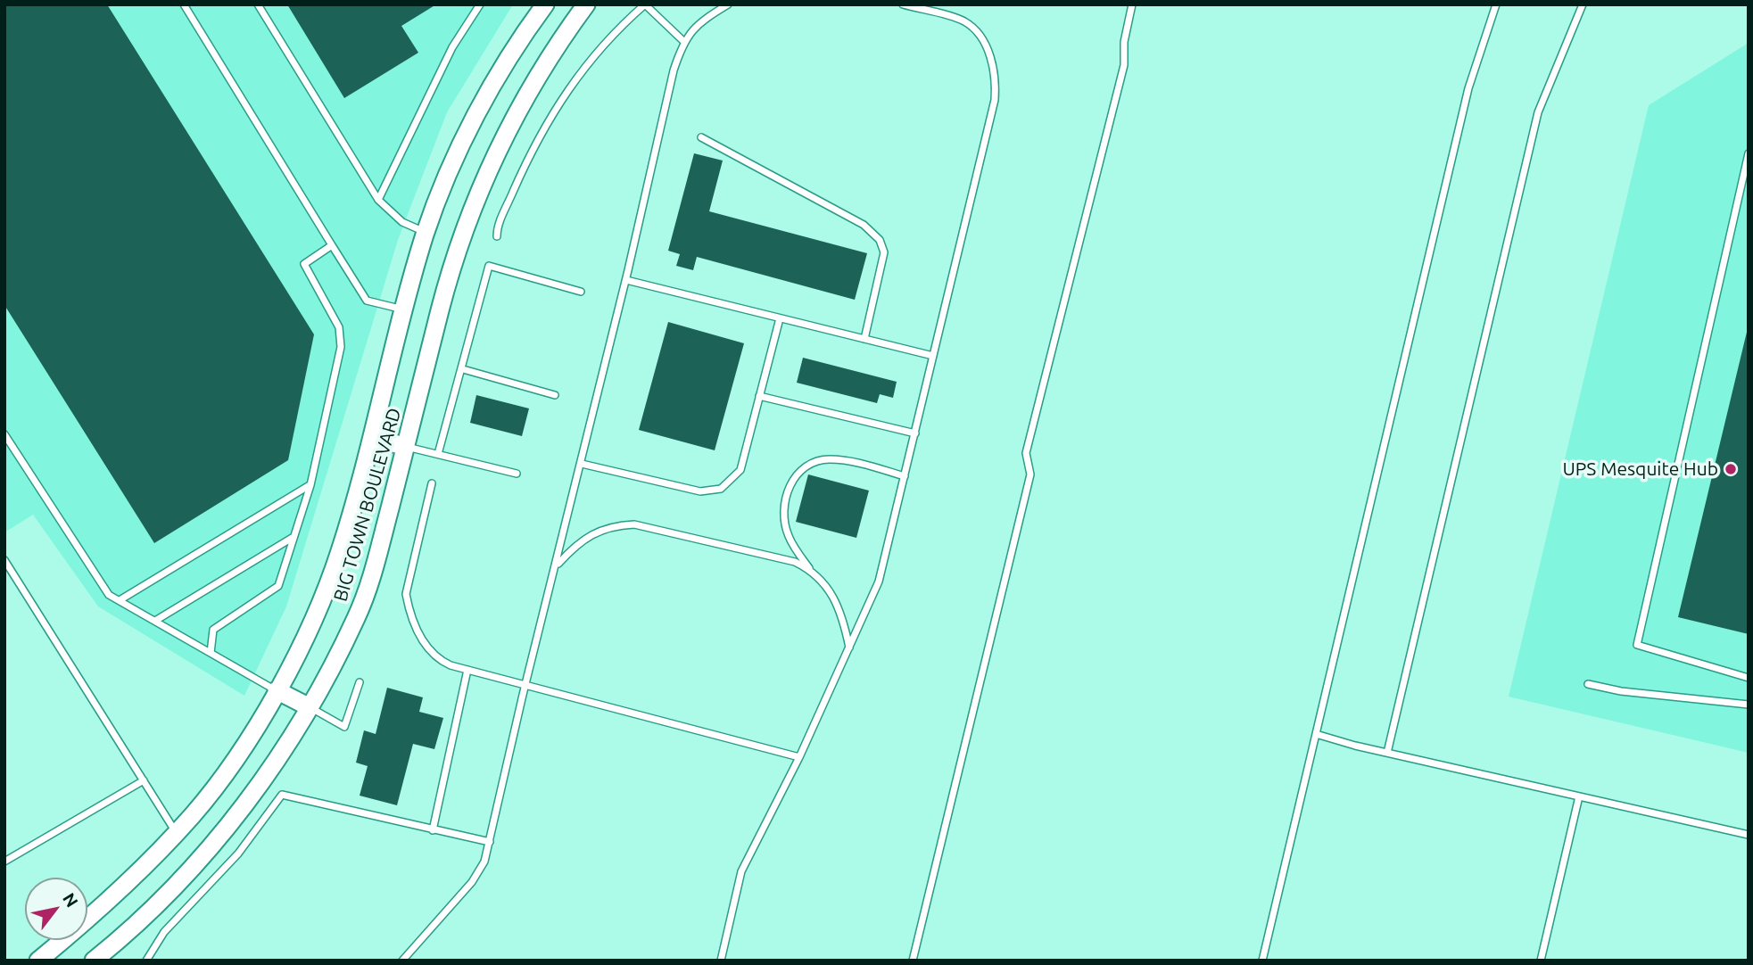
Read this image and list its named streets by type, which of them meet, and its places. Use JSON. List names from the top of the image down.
{
  "streets": {
    "main road": ["BIG TOWN BOULEVARD"]
  },
  "places": ["UPS Mesquite Hub"],
  "north": "top right"
}
